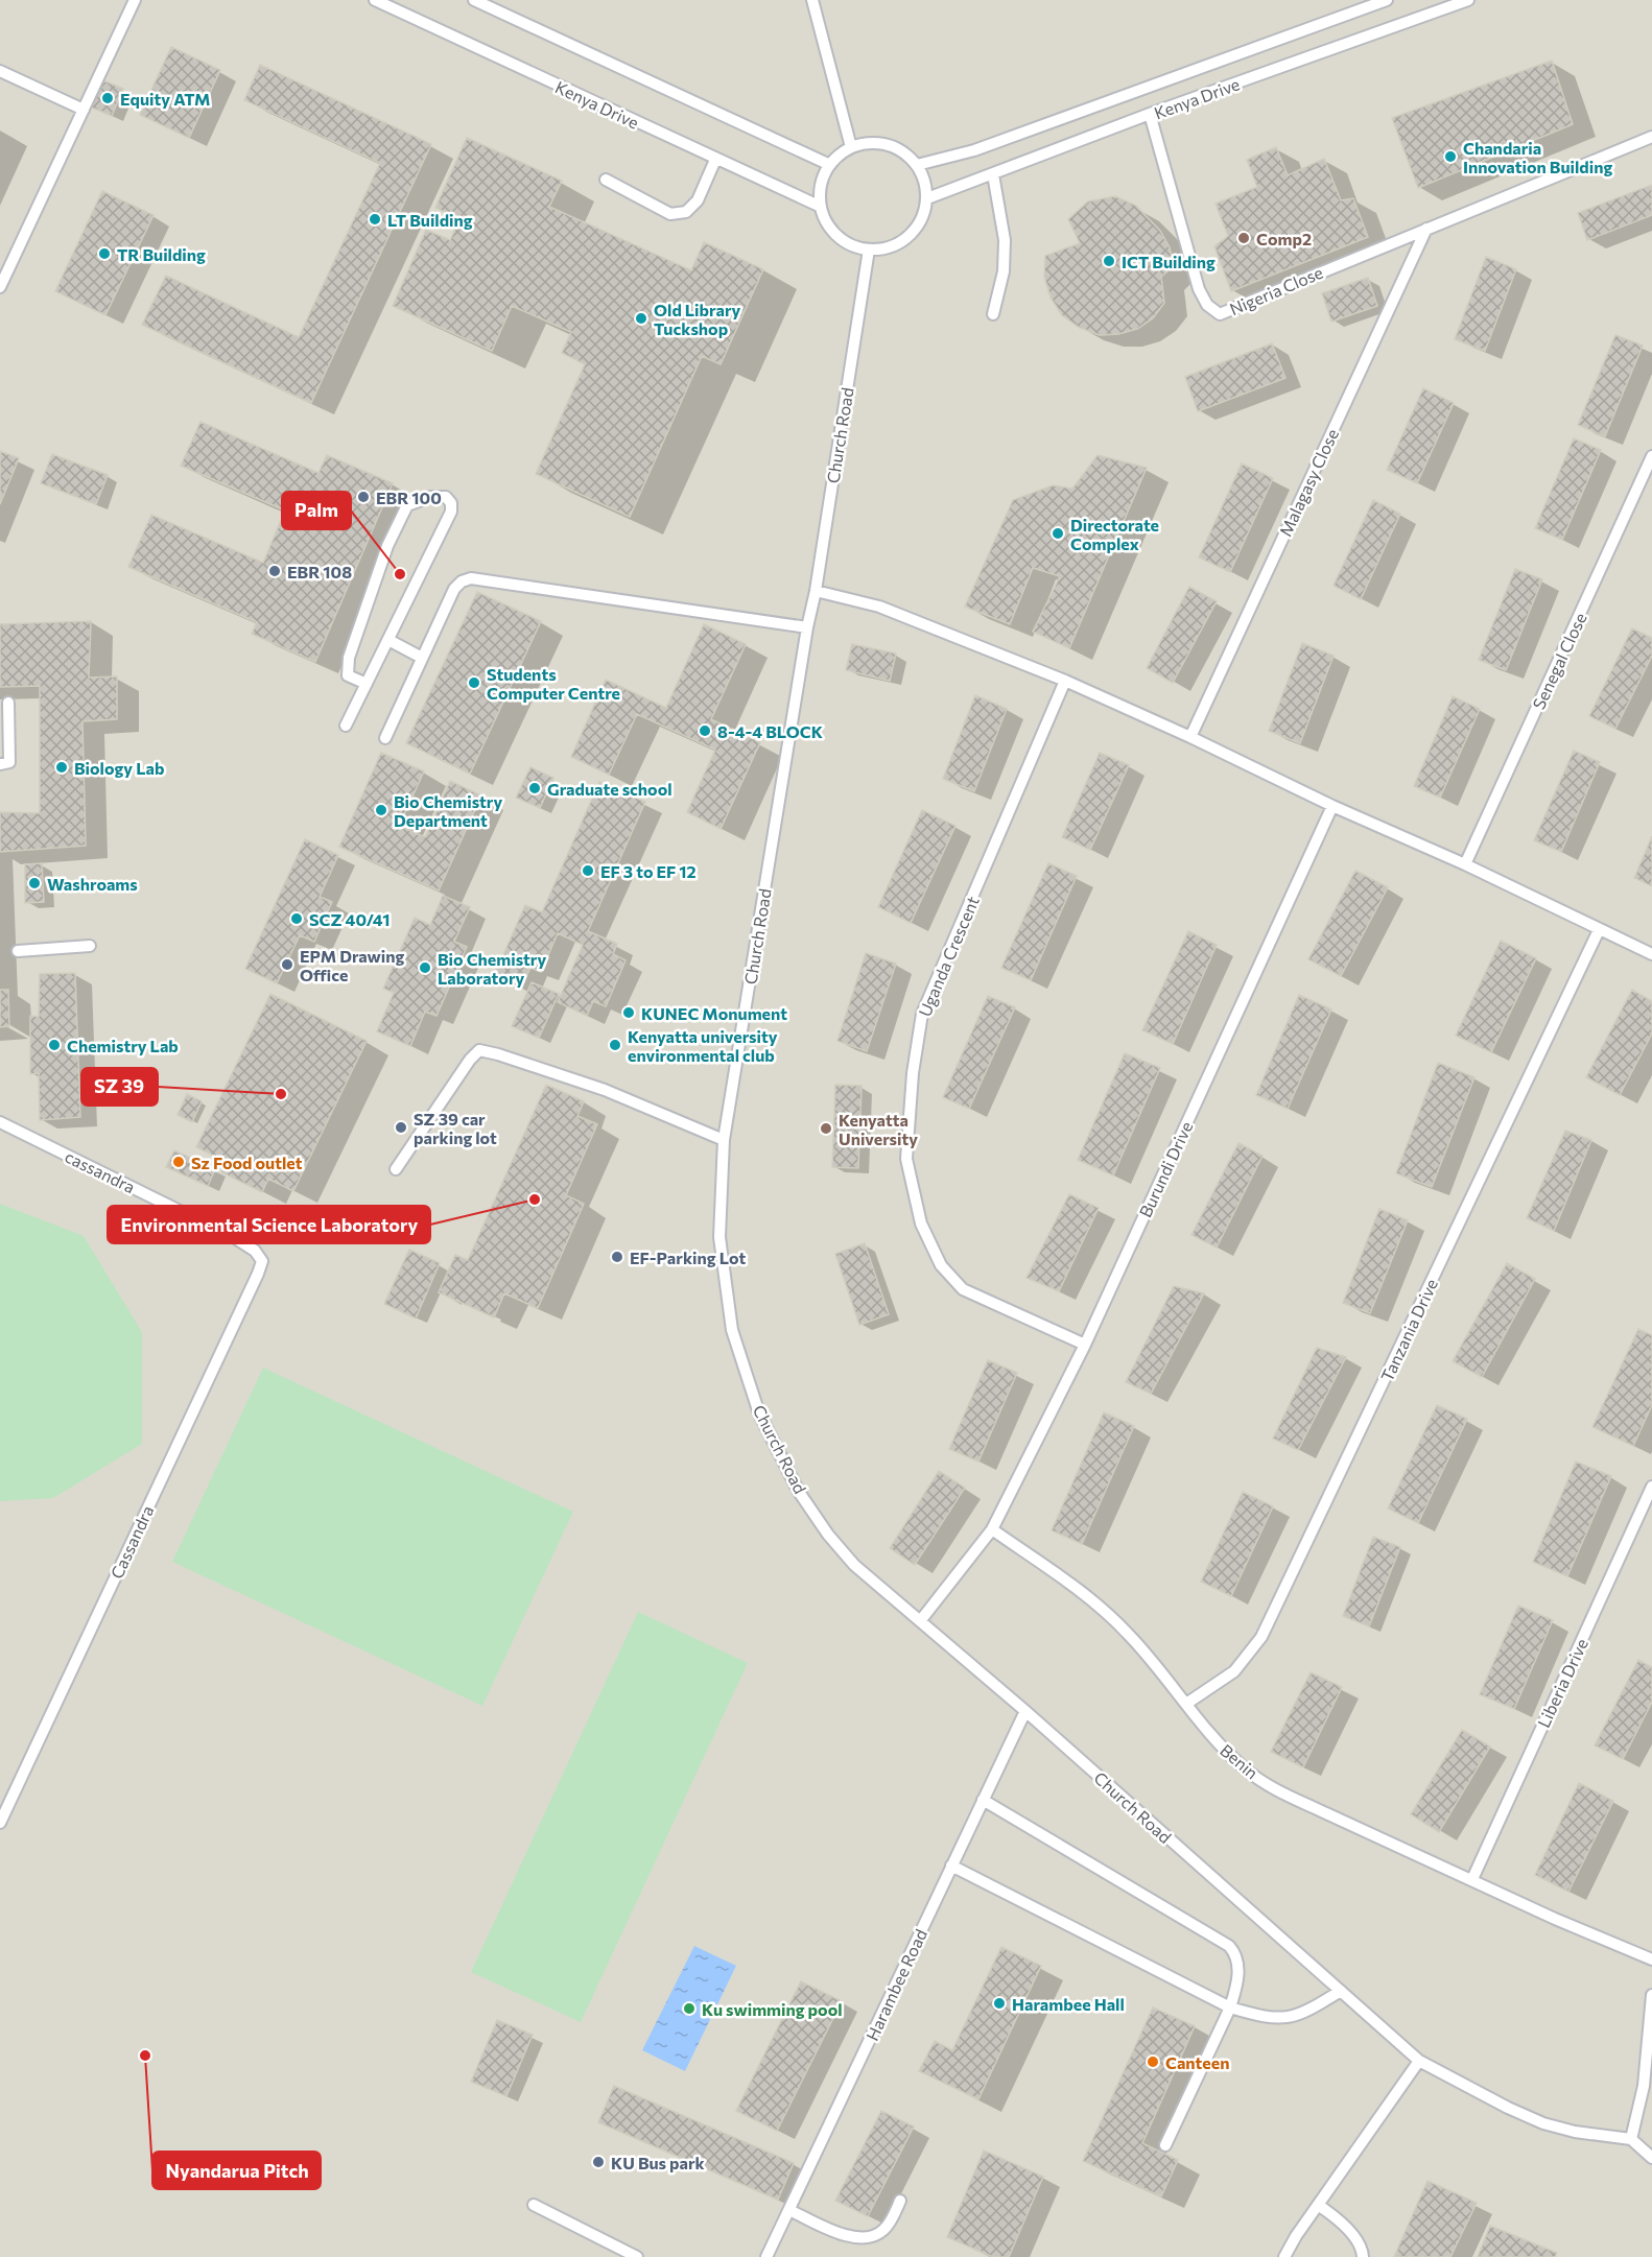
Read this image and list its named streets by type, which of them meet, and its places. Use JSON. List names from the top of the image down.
{
  "streets": {
    "lane": [
      "Kenya Drive",
      "Nigeria Close",
      "Church Road",
      "Malagasy Close",
      "Senegal Close",
      "Uganda Crescent",
      "Burundi Drive",
      "cassandra",
      "Tanzania Drive",
      "Cassandra",
      "Liberia Drive",
      "Benin",
      "Harambee Road"
    ]
  },
  "crossings": [
    ["Kenya Drive", "Nigeria Close"],
    ["Kenya Drive", "Church Road"],
    ["Nigeria Close", "Malagasy Close"],
    ["Church Road", "Harambee Road"],
    ["Uganda Crescent", "Burundi Drive"],
    ["Burundi Drive", "Benin"],
    ["cassandra", "Cassandra"],
    ["Tanzania Drive", "Benin"],
    ["Liberia Drive", "Benin"]
  ],
  "places": [
    "Equity ATM",
    "Chandaria Innovation Building",
    "LT Building",
    "Comp2",
    "TR Building",
    "ICT Building",
    "Old Library Tuckshop",
    "EBR 100",
    "Directorate Complex",
    "EBR 108",
    "Palm",
    "Students Computer Centre",
    "8-4-4 BLOCK",
    "Biology Lab",
    "Graduate school",
    "Bio Chemistry Department",
    "EF 3 to EF 12",
    "Washroams",
    "SCZ 40/41",
    "EPM Drawing Office",
    "Bio Chemistry Laboratory",
    "KUNEC Monument",
    "Chemistry Lab",
    "Kenyatta university environmental club",
    "SZ 39",
    "SZ 39 car parking lot",
    "Kenyatta University",
    "Sz Food outlet",
    "Environmental Science Laboratory",
    "EF-Parking Lot",
    "Harambee Hall",
    "Ku swimming pool",
    "Nyandarua Pitch",
    "Canteen",
    "KU Bus park"
  ]
}
